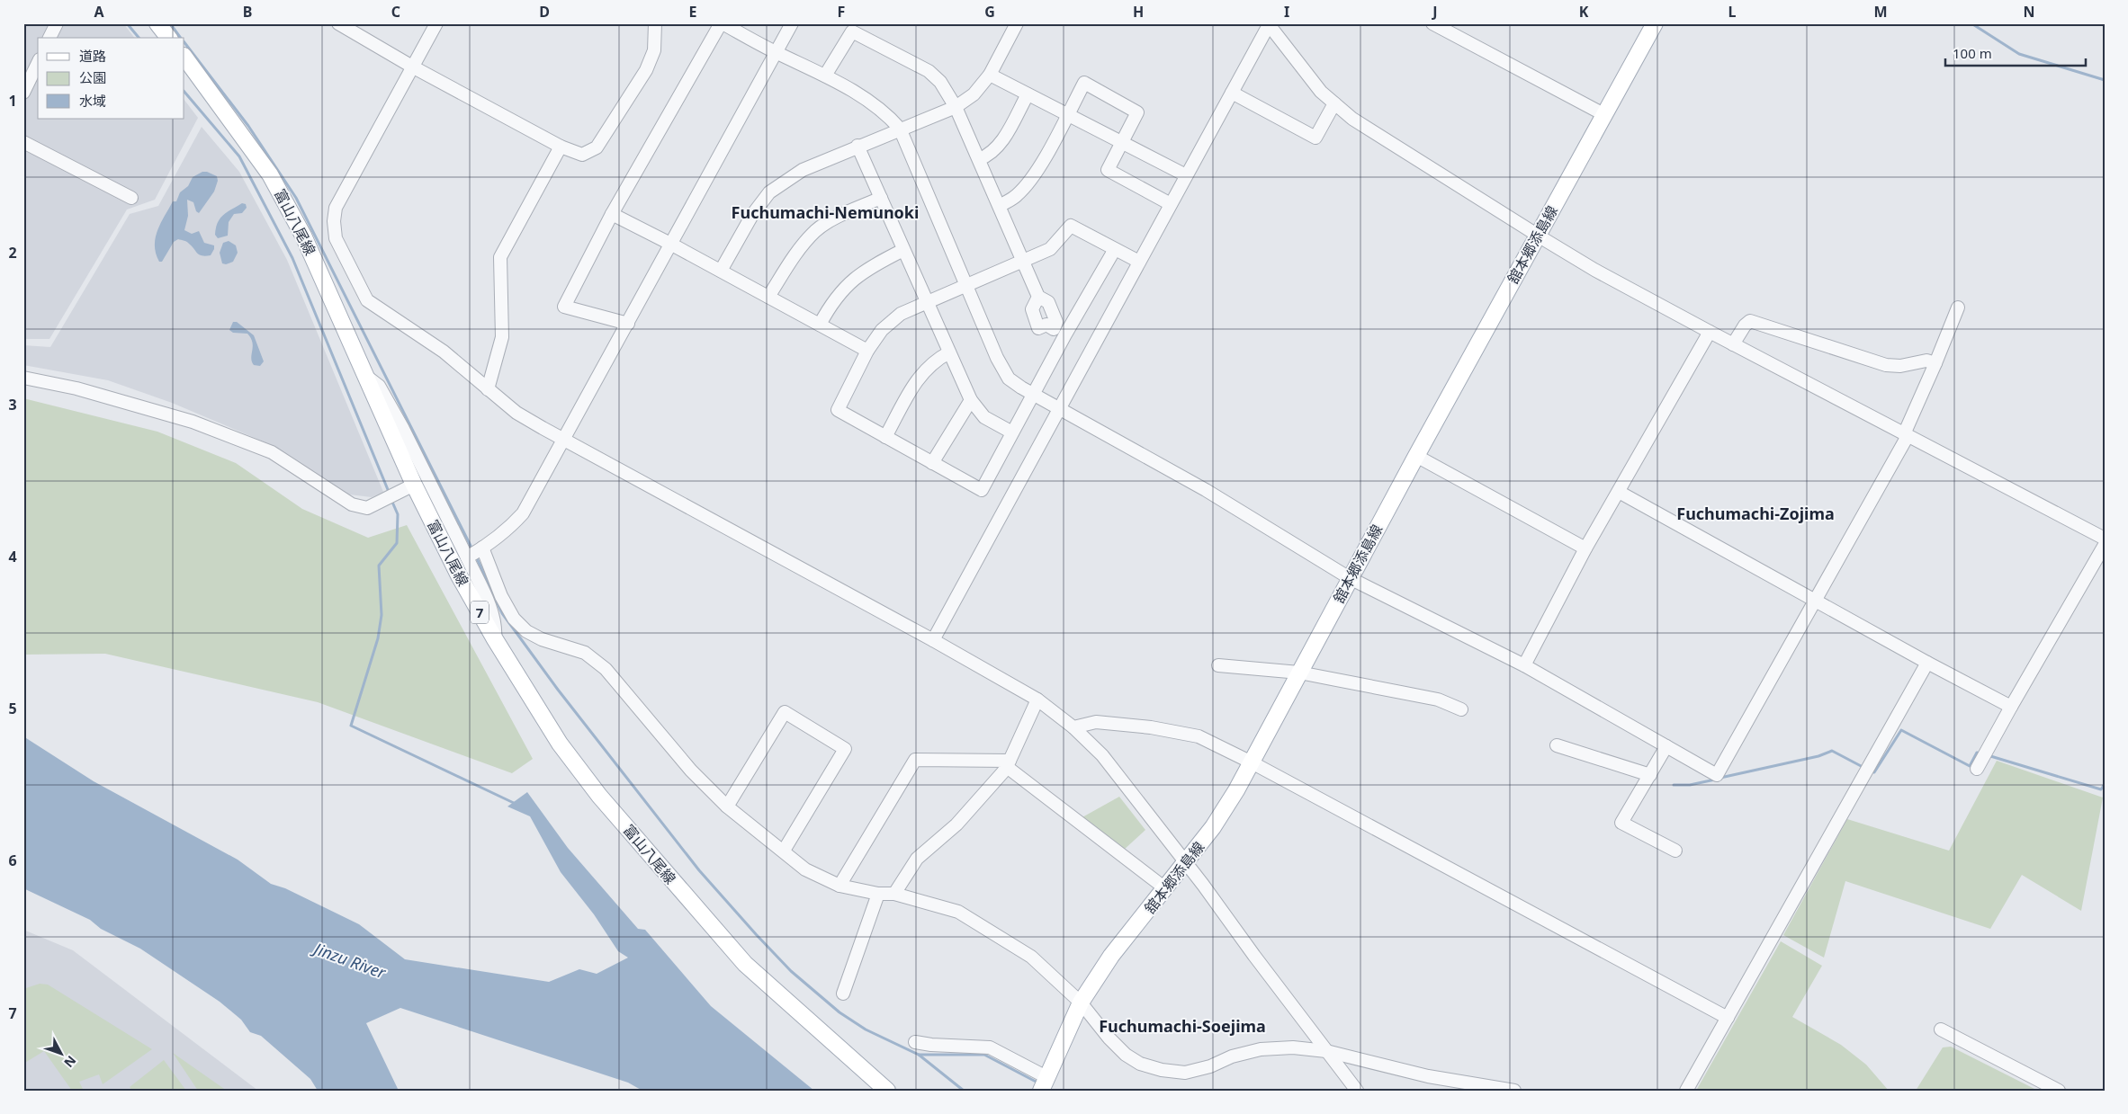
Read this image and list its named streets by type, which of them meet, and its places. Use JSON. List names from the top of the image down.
{
  "streets": {
    "main road": ["富山八尾線", "舘本郷添島線", "7"]
  },
  "districts": ["Fuchumachi-Nemunoki", "Fuchumachi-Zojima", "Fuchumachi-Soejima"],
  "water": ["Jinzu River"],
  "legend": ["道路", "公園", "水域"],
  "scale_bar": "100 m",
  "north": "bottom right",
  "grid": {
    "columns": [
      "A",
      "B",
      "C",
      "D",
      "E",
      "F",
      "G",
      "H",
      "I",
      "J",
      "K",
      "L",
      "M",
      "N"
    ],
    "rows": [
      "1",
      "2",
      "3",
      "4",
      "5",
      "6",
      "7"
    ]
  }
}
